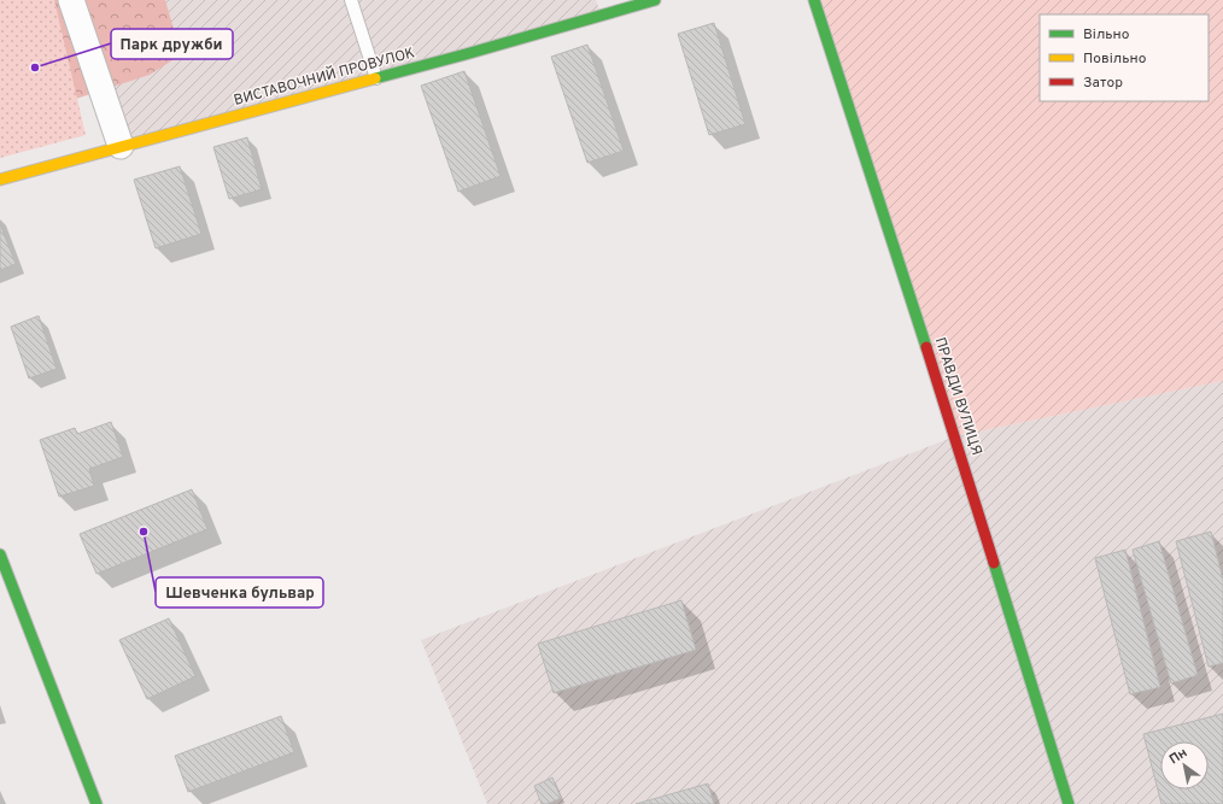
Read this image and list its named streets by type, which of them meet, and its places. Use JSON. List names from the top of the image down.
{
  "streets": {
    "street": ["ВИСТАВОЧНИЙ ПРОВУЛОК", "ПРАВДИ ВУЛИЦЯ"]
  },
  "places": ["Парк дружби", "Шевченка бульвар"],
  "legend": ["Вільно", "Повільно", "Затор"],
  "north": "top left"
}
